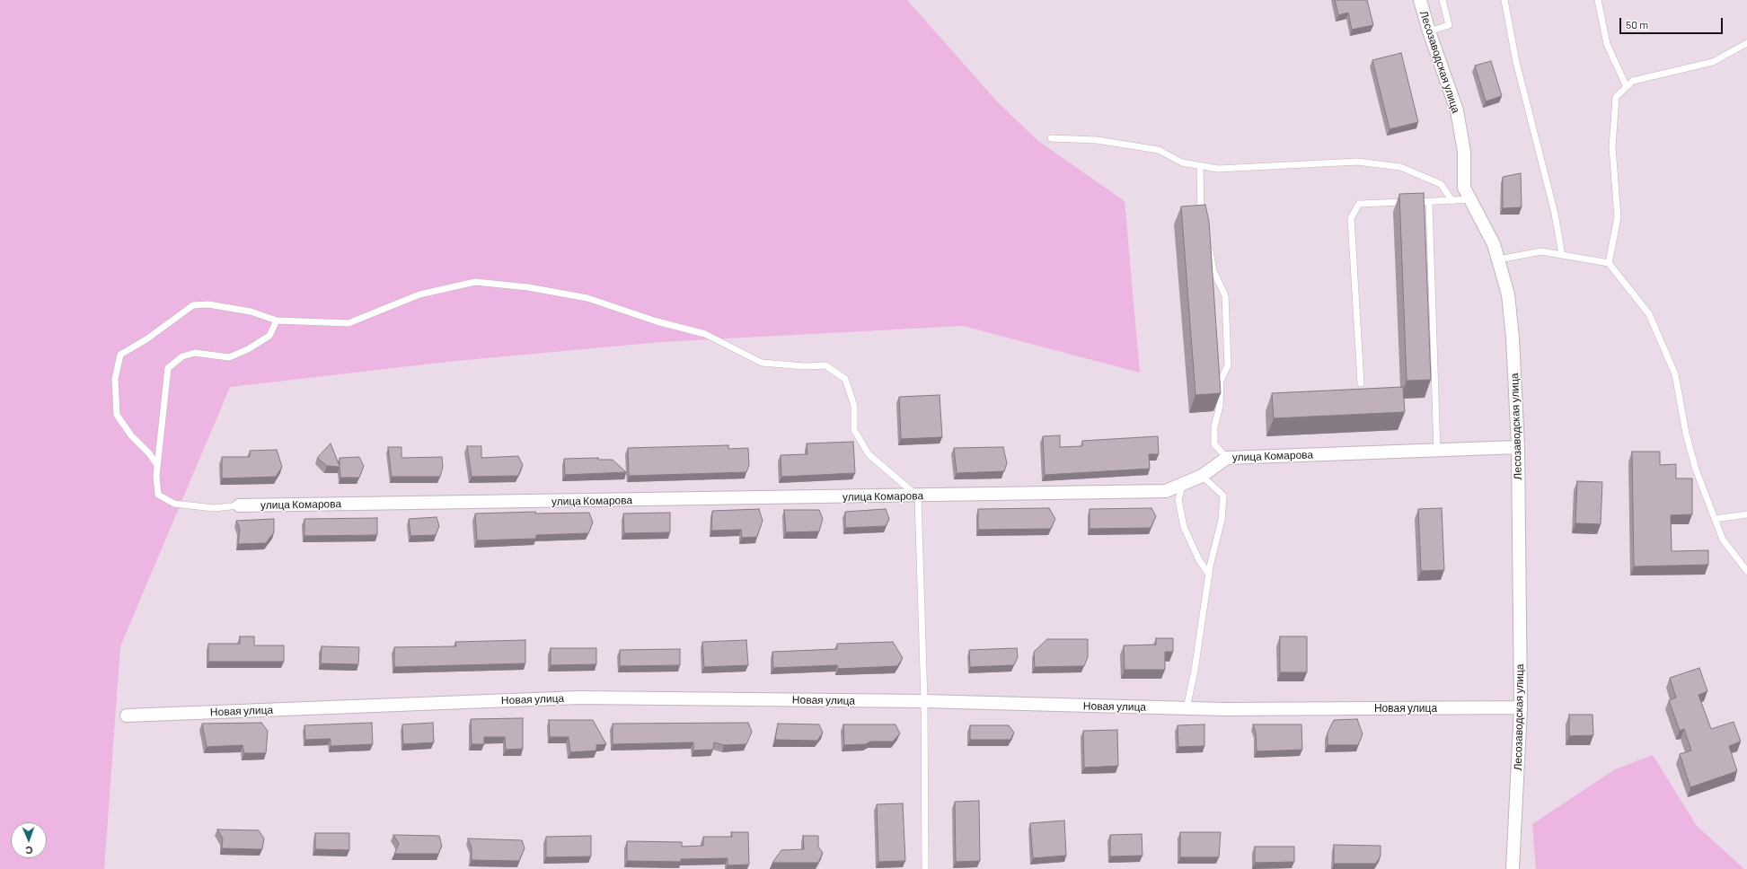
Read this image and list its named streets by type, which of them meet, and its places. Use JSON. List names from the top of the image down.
{
  "streets": {
    "street": ["Лесозаводская улица", "улица Комарова", "Новая улица"]
  },
  "crossings": [
    ["Лесозаводская улица", "улица Комарова"],
    ["Лесозаводская улица", "Новая улица"]
  ],
  "scale_bar": "50 m",
  "north": "bottom"
}
